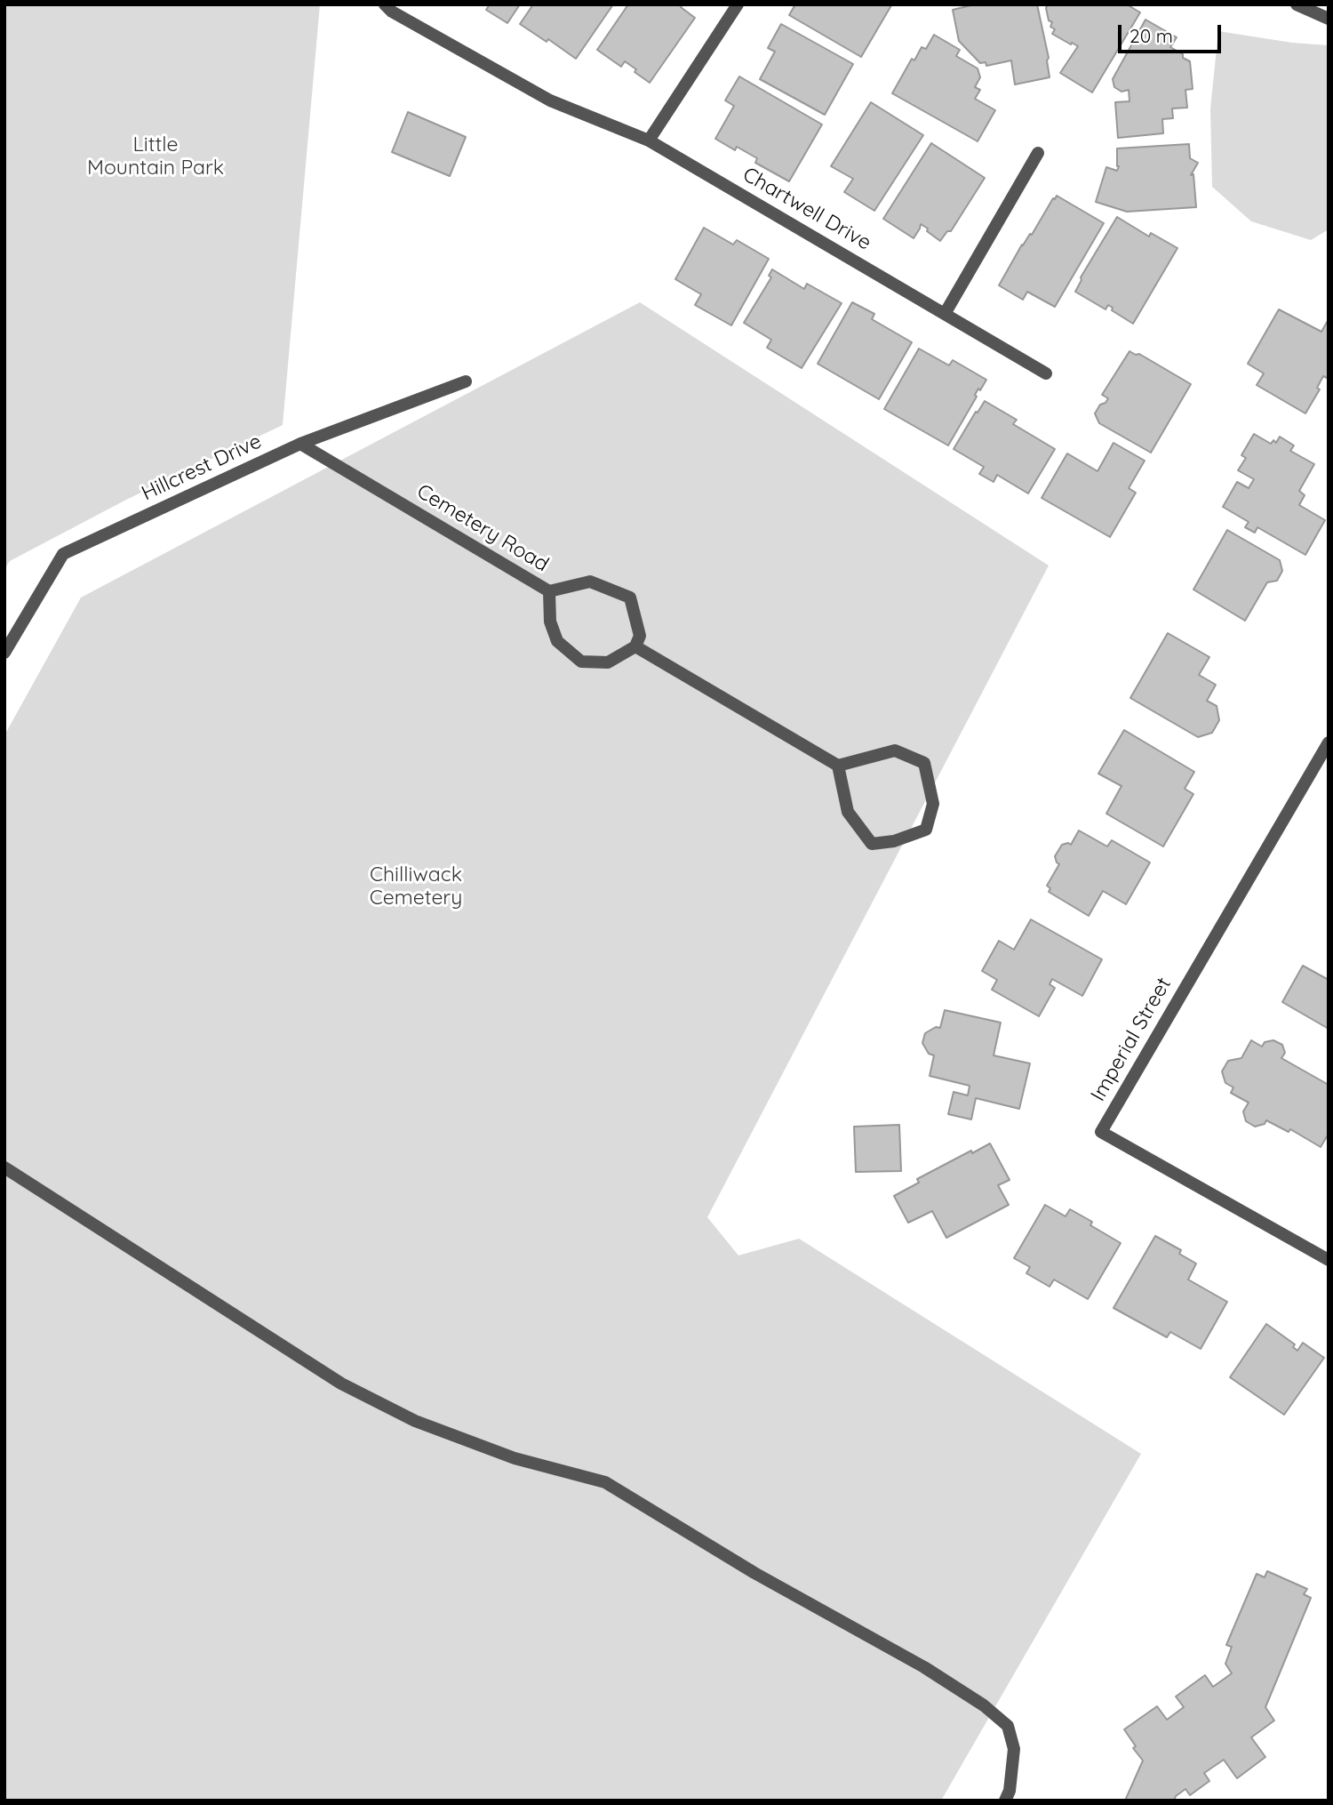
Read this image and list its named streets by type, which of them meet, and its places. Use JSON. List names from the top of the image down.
{
  "streets": {
    "street": [
      "Chartwell Drive",
      "Hillcrest Drive",
      "Cemetery Road",
      "Imperial Street"
    ]
  },
  "crossings": [
    ["Hillcrest Drive", "Cemetery Road"]
  ],
  "parks": ["Little Mountain Park", "Chilliwack Cemetery"],
  "scale_bar": "20 m"
}
